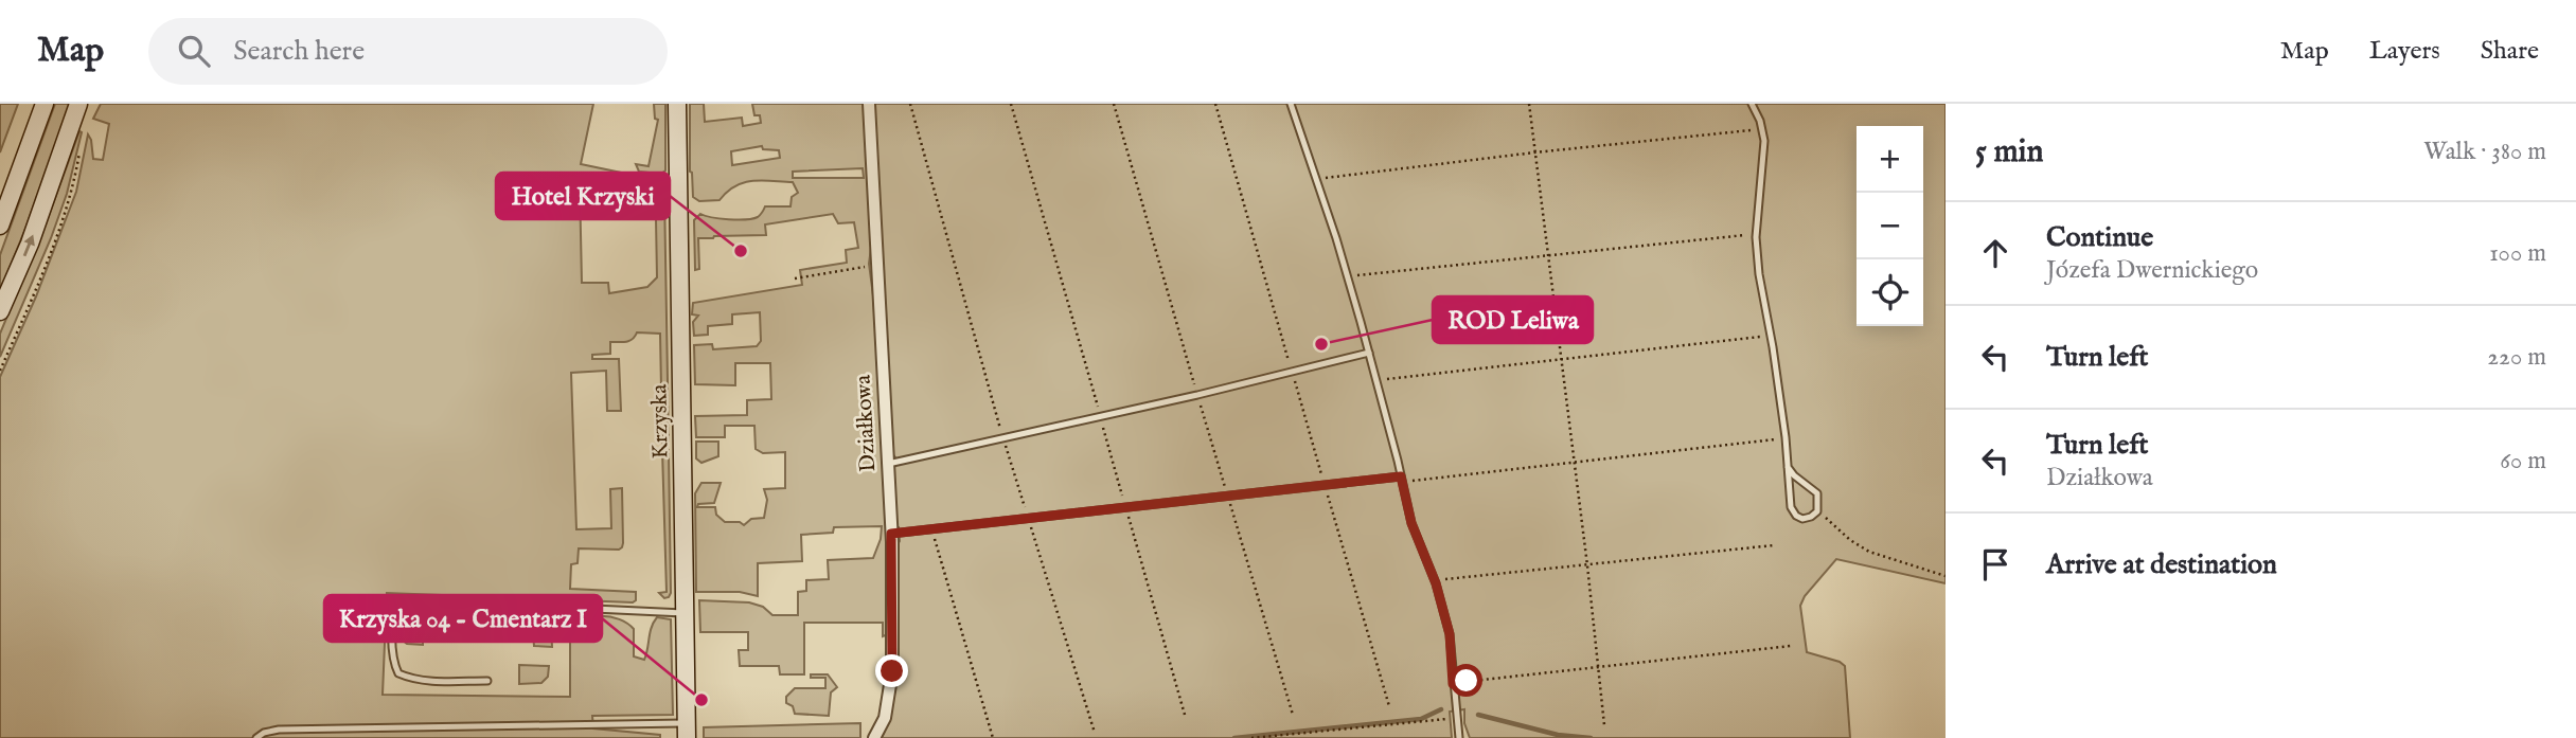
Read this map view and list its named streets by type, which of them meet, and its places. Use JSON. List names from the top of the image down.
{
  "streets": {
    "street": ["Krzyska", "Działkowa"]
  },
  "places": ["Hotel Krzyski", "ROD Leliwa", "Krzyska 04 - Cmentarz I"],
  "page": {
    "header": "Map",
    "search": "Search here",
    "nav": ["Map", "Layers", "Share"],
    "heading": ["5 min", "Walk · 380 m"],
    "map_buttons": ["+", "−"],
    "list": [
      ["Continue", "Józefa Dwernickiego", "100 m"],
      ["Turn left", "220 m"],
      ["Turn left", "Działkowa", "60 m"],
      "Arrive at destination"
    ]
  }
}
